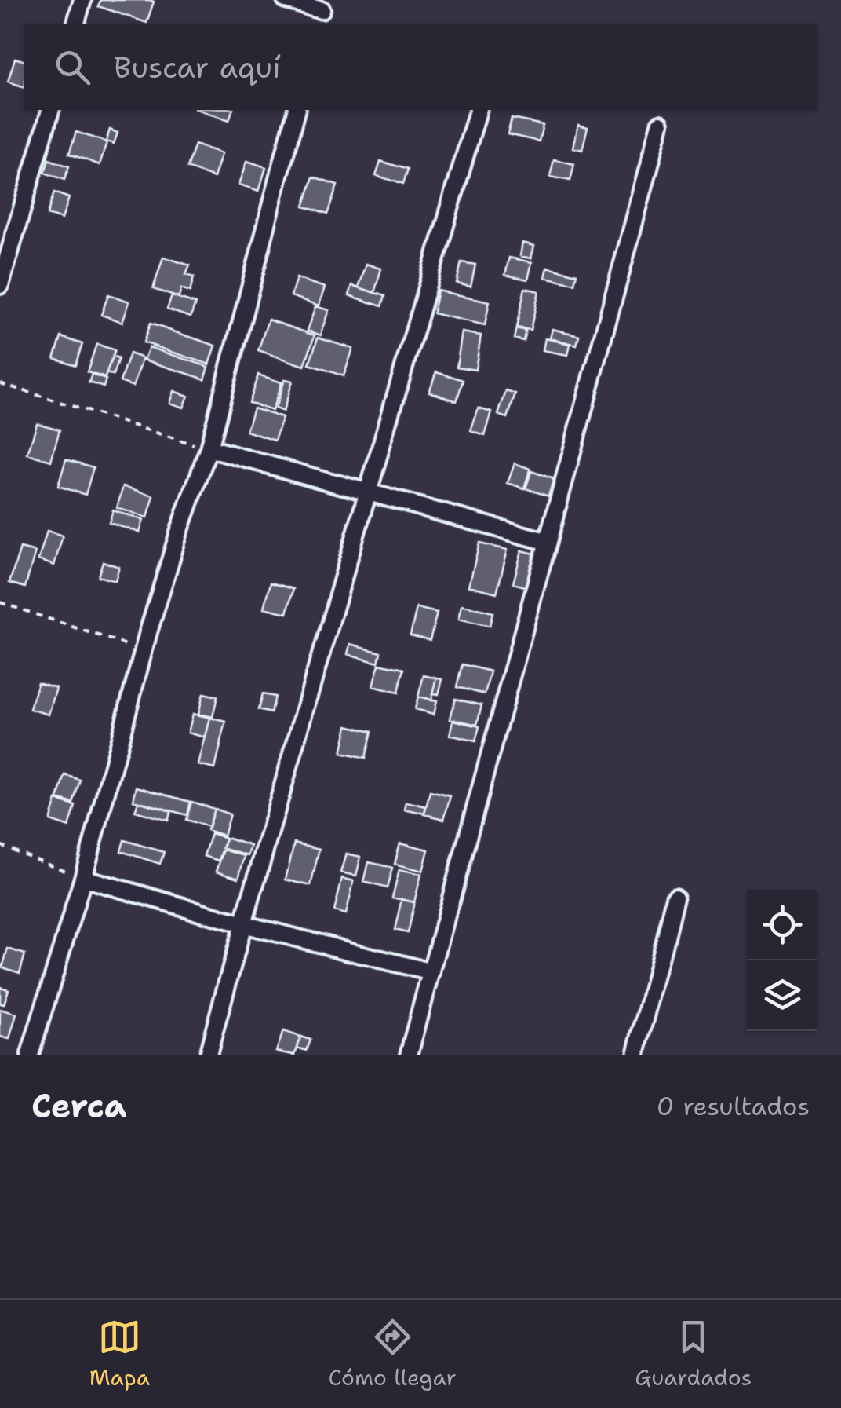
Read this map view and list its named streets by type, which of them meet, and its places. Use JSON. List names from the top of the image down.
{
  "page": {
    "search": "Buscar aquí",
    "heading": ["Cerca", "0 resultados"],
    "nav": ["Mapa", "Cómo llegar", "Guardados"]
  }
}
